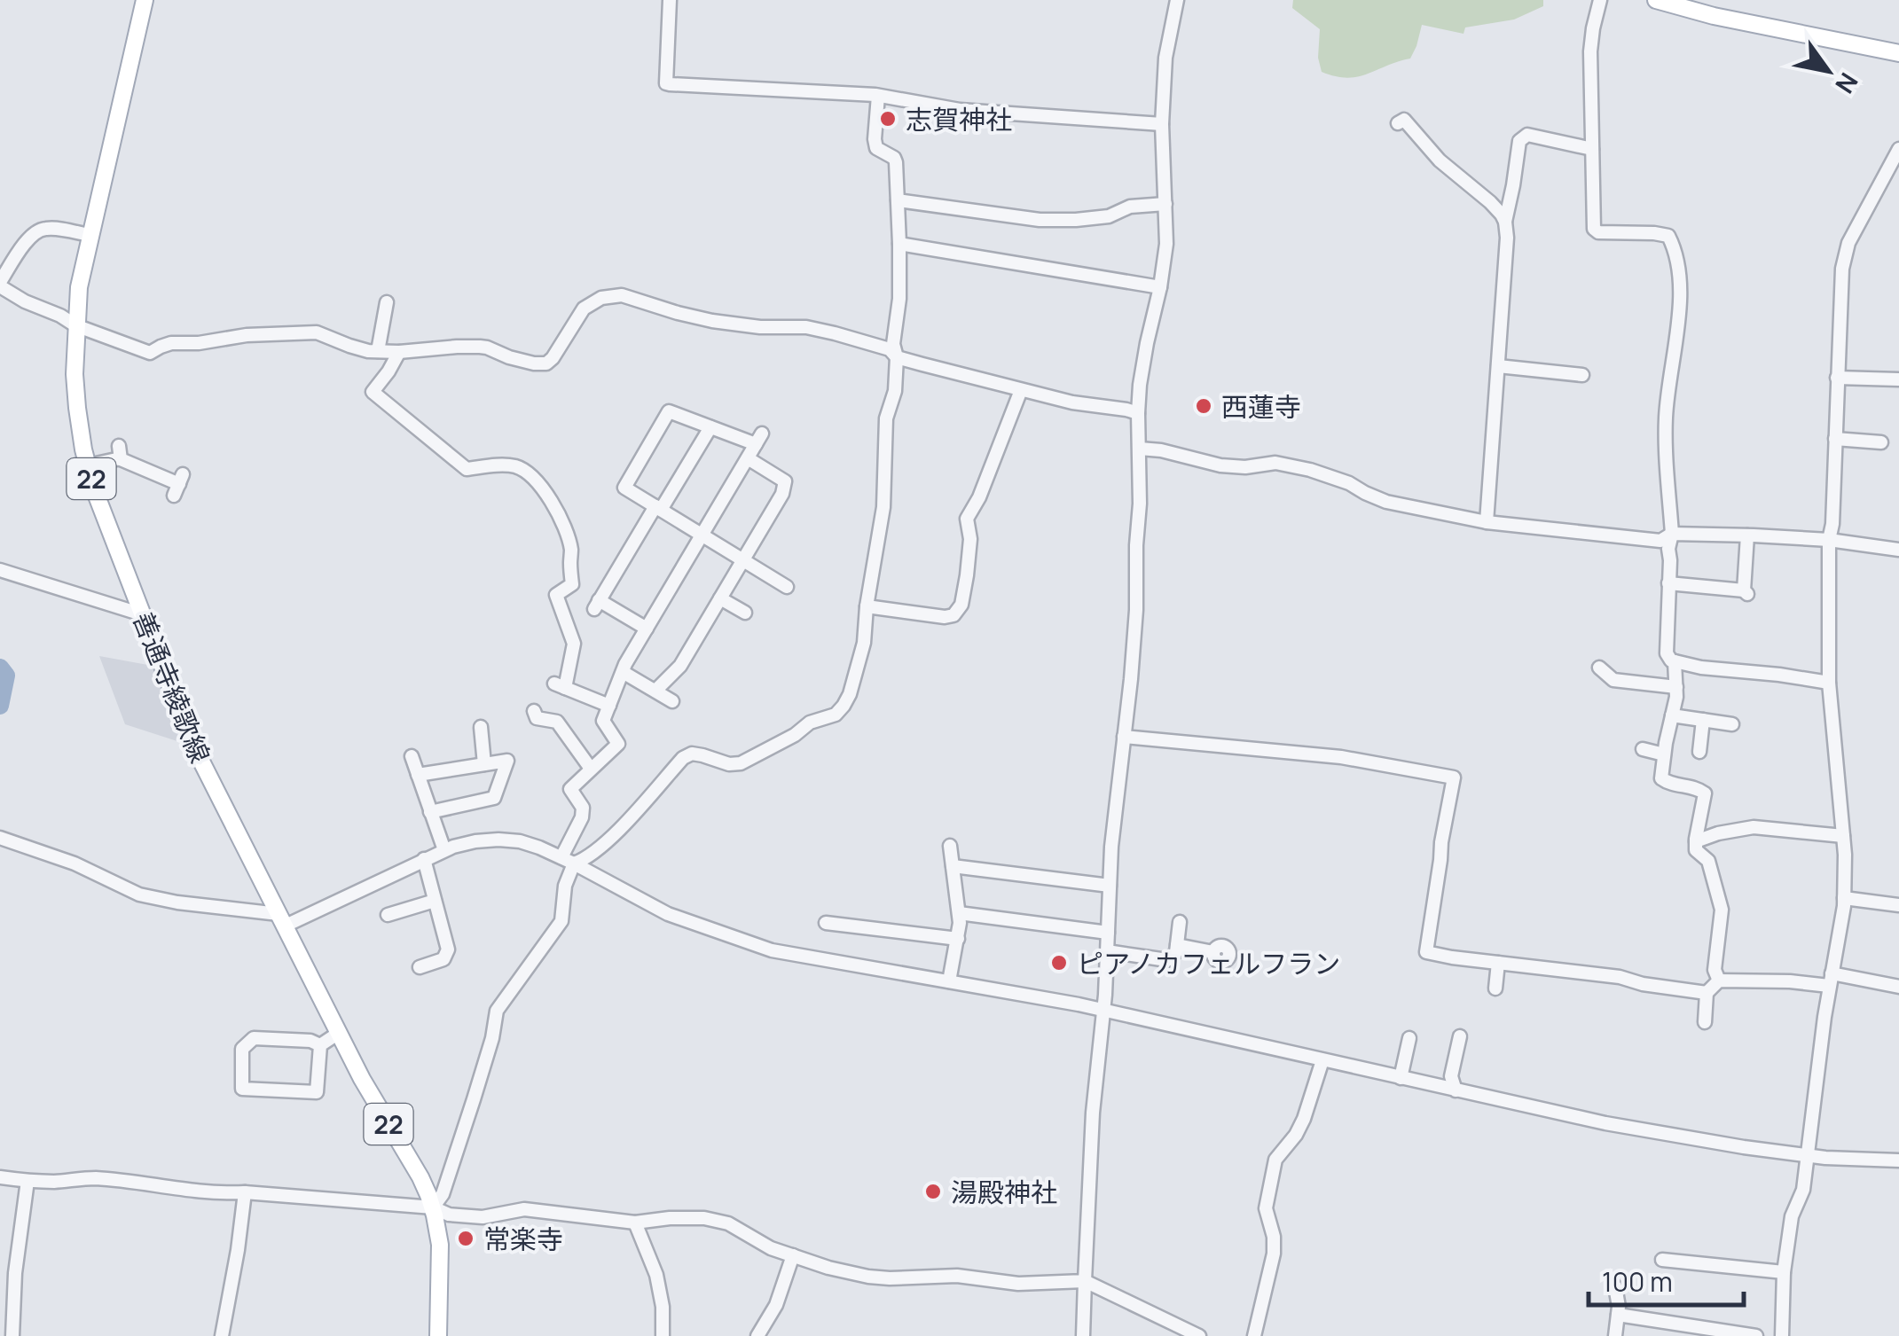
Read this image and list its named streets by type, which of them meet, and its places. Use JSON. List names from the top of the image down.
{
  "streets": {
    "main road": ["22", "善通寺綾歌線"]
  },
  "places": [
    "志賀神社",
    "西蓮寺",
    "ピアノカフェルフラン",
    "湯殿神社",
    "常楽寺"
  ],
  "scale_bar": "100 m",
  "north": "bottom right"
}
